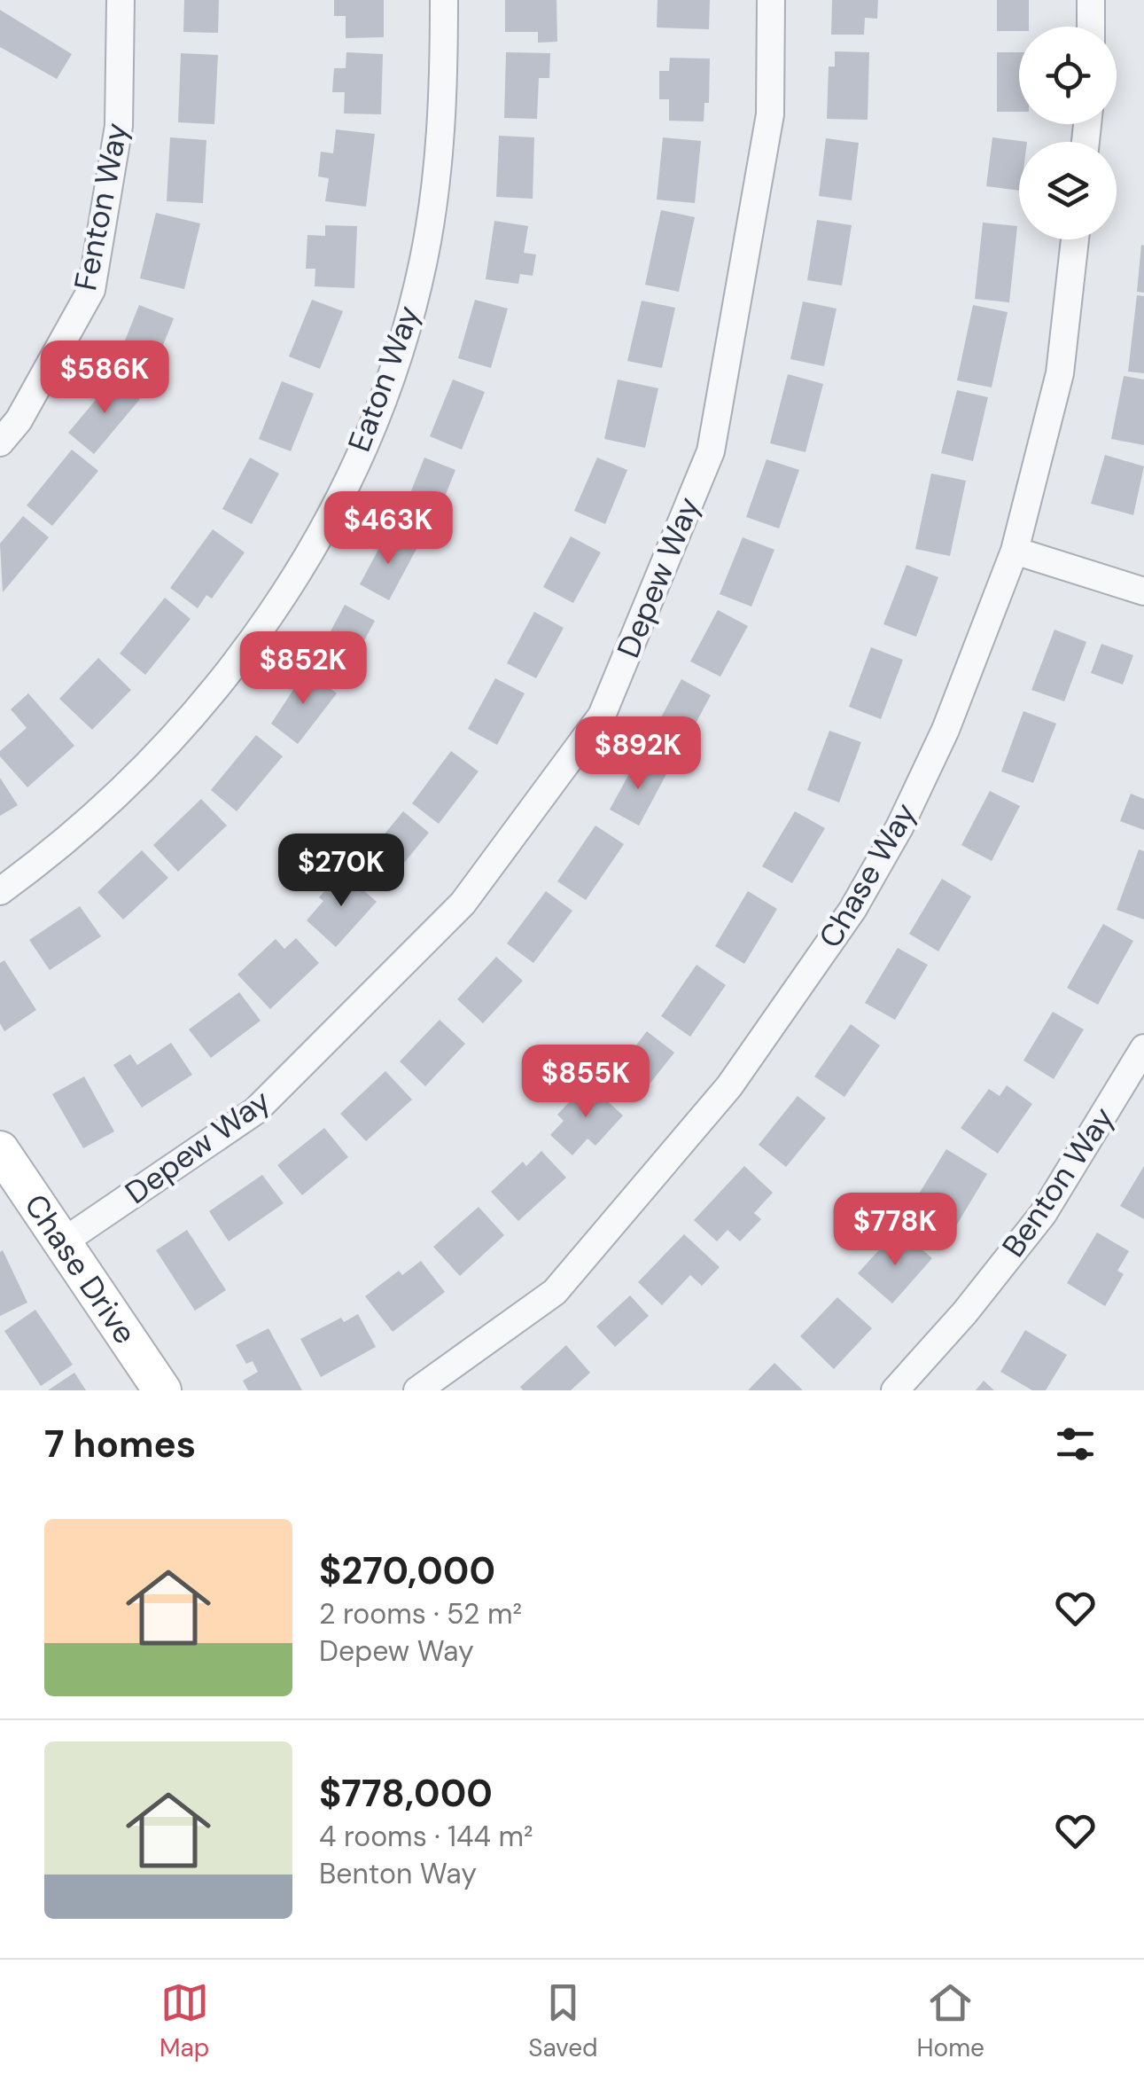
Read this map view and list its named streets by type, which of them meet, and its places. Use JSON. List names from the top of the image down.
{
  "streets": {
    "street": [
      "Fenton Way",
      "Eaton Way",
      "Depew Way",
      "Chase Way",
      "Benton Way",
      "Chase Drive"
    ]
  },
  "crossings": [
    ["Depew Way", "Chase Drive"]
  ],
  "page": {
    "price": [
      "$586K",
      "$463K",
      "$852K",
      "$892K",
      "$270K",
      "$855K",
      "$778K"
    ],
    "heading": "7 homes",
    "list": [
      {
        "name": "$270,000",
        "note": "2 rooms · 52 m² · Depew Way"
      },
      {
        "name": "$778,000",
        "note": "4 rooms · 144 m² · Benton Way"
      }
    ],
    "tabs": ["Map", "Saved", "Home"]
  }
}
